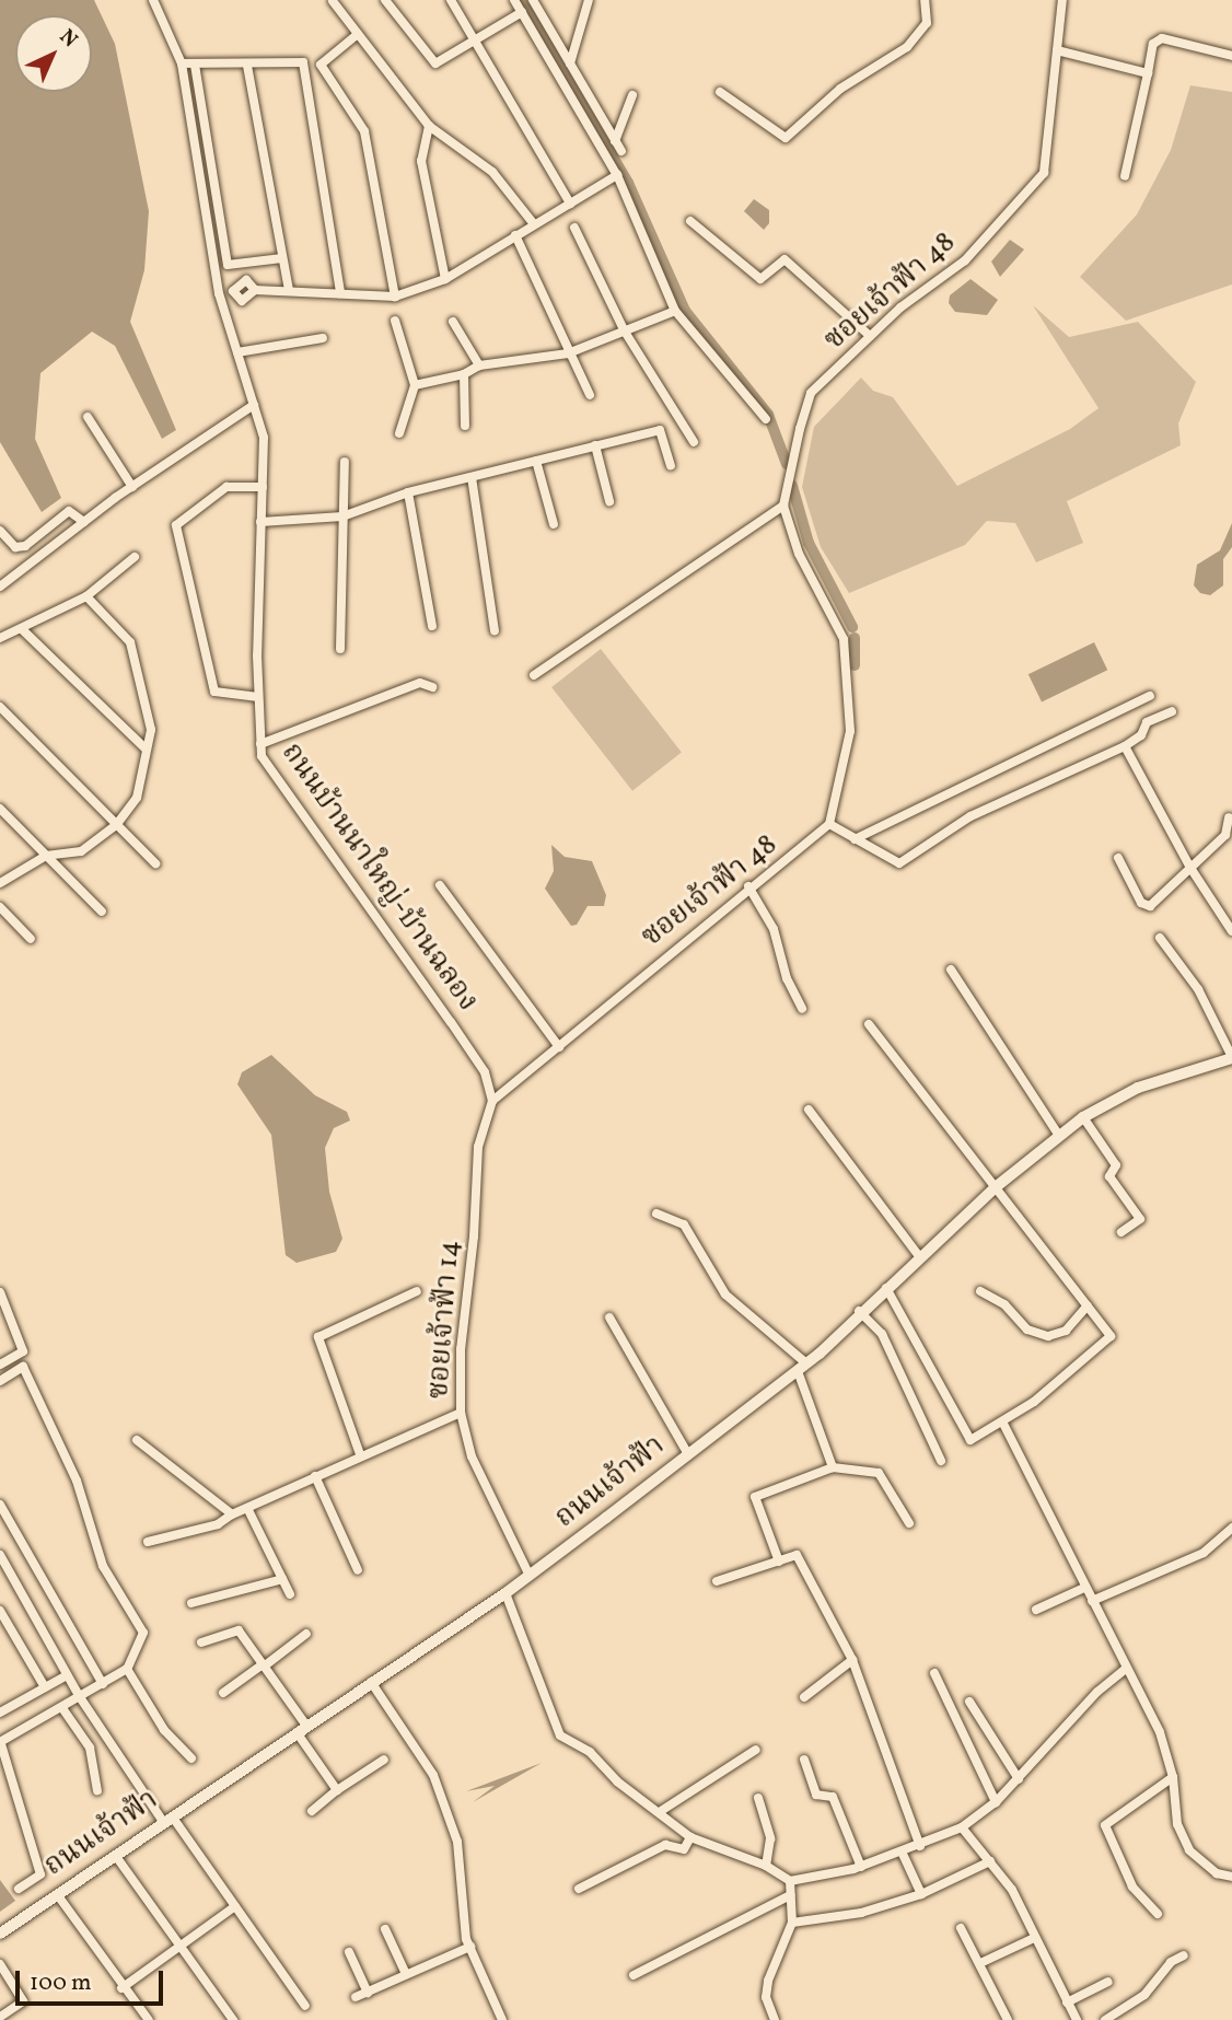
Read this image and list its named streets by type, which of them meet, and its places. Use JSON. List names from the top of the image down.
{
  "streets": {
    "main road": ["ถนนเจ้าฟ้า"],
    "street": ["ซอยเจ้าฟ้า 48", "ถนนบ้านนาใหญ่-บ้านฉลอง", "ซอยเจ้าฟ้า 14"]
  },
  "crossings": [
    ["ซอยเจ้าฟ้า 48", "ถนนบ้านนาใหญ่-บ้านฉลอง"],
    ["ซอยเจ้าฟ้า 48", "ซอยเจ้าฟ้า 14"],
    ["ถนนบ้านนาใหญ่-บ้านฉลอง", "ซอยเจ้าฟ้า 14"],
    ["ซอยเจ้าฟ้า 14", "ถนนเจ้าฟ้า"]
  ],
  "scale_bar": "100 m",
  "north": "top right"
}
